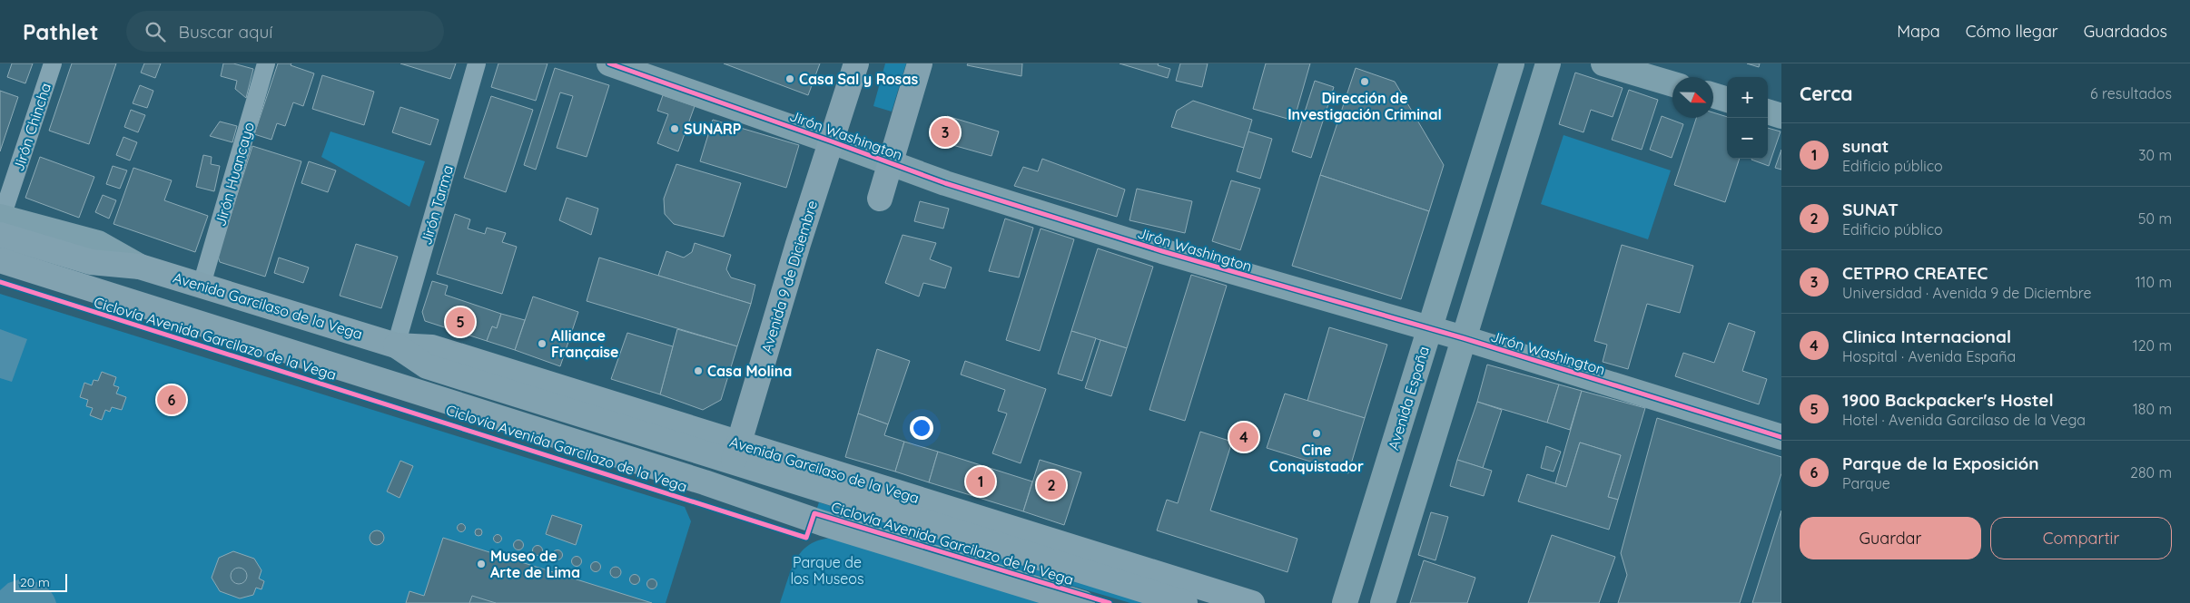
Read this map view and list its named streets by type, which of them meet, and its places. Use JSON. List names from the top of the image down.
{
  "streets": {
    "main road": ["Avenida 9 de Diciembre", "Avenida Garcilaso de la Vega"],
    "street": [
      "Jirón Chincha",
      "Jirón Washington",
      "Jirón Huancayo",
      "Jirón Tarma",
      "Avenida España"
    ],
    "cycle path": ["Ciclovía Avenida Garcilazo de la Vega"]
  },
  "crossings": [
    ["Jirón Chincha", "Avenida Garcilaso de la Vega"],
    ["Jirón Washington", "Avenida 9 de Diciembre"],
    ["Jirón Washington", "Avenida España"],
    ["Jirón Huancayo", "Avenida Garcilaso de la Vega"],
    ["Jirón Tarma", "Avenida Garcilaso de la Vega"],
    ["Avenida 9 de Diciembre", "Avenida Garcilaso de la Vega"]
  ],
  "parks": ["Parque de los Museos"],
  "places": [
    "Casa Sal y Rosas",
    "Dirección de Investigación Criminal",
    "SUNARP",
    "Alliance Française",
    "Casa Molina",
    "Cine Conquistador",
    "Museo de Arte de Lima"
  ],
  "scale_bar": "20 m",
  "north": "right",
  "page": {
    "header": "Pathlet",
    "search": "Buscar aquí",
    "nav": ["Mapa", "Cómo llegar", "Guardados"],
    "heading": ["Cerca", "6 resultados"],
    "map_buttons": ["+", "−"],
    "pins": [
      "3",
      "5",
      "6",
      "4",
      "1",
      "2"
    ],
    "list": [
      {
        "mark": "1",
        "name": "sunat",
        "note": "Edificio público",
        "value": "30 m"
      },
      {
        "mark": "2",
        "name": "SUNAT",
        "note": "Edificio público",
        "value": "50 m"
      },
      {
        "mark": "3",
        "name": "CETPRO CREATEC",
        "note": "Universidad · Avenida 9 de Diciembre",
        "value": "110 m"
      },
      {
        "mark": "4",
        "name": "Clinica Internacional",
        "note": "Hospital · Avenida España",
        "value": "120 m"
      },
      {
        "mark": "5",
        "name": "1900 Backpacker's Hostel",
        "note": "Hotel · Avenida Garcilaso de la Vega",
        "value": "180 m"
      },
      {
        "mark": "6",
        "name": "Parque de la Exposición",
        "note": "Parque",
        "value": "280 m"
      }
    ],
    "buttons": ["Guardar", "Compartir"],
    "scale": "20 m"
  }
}
